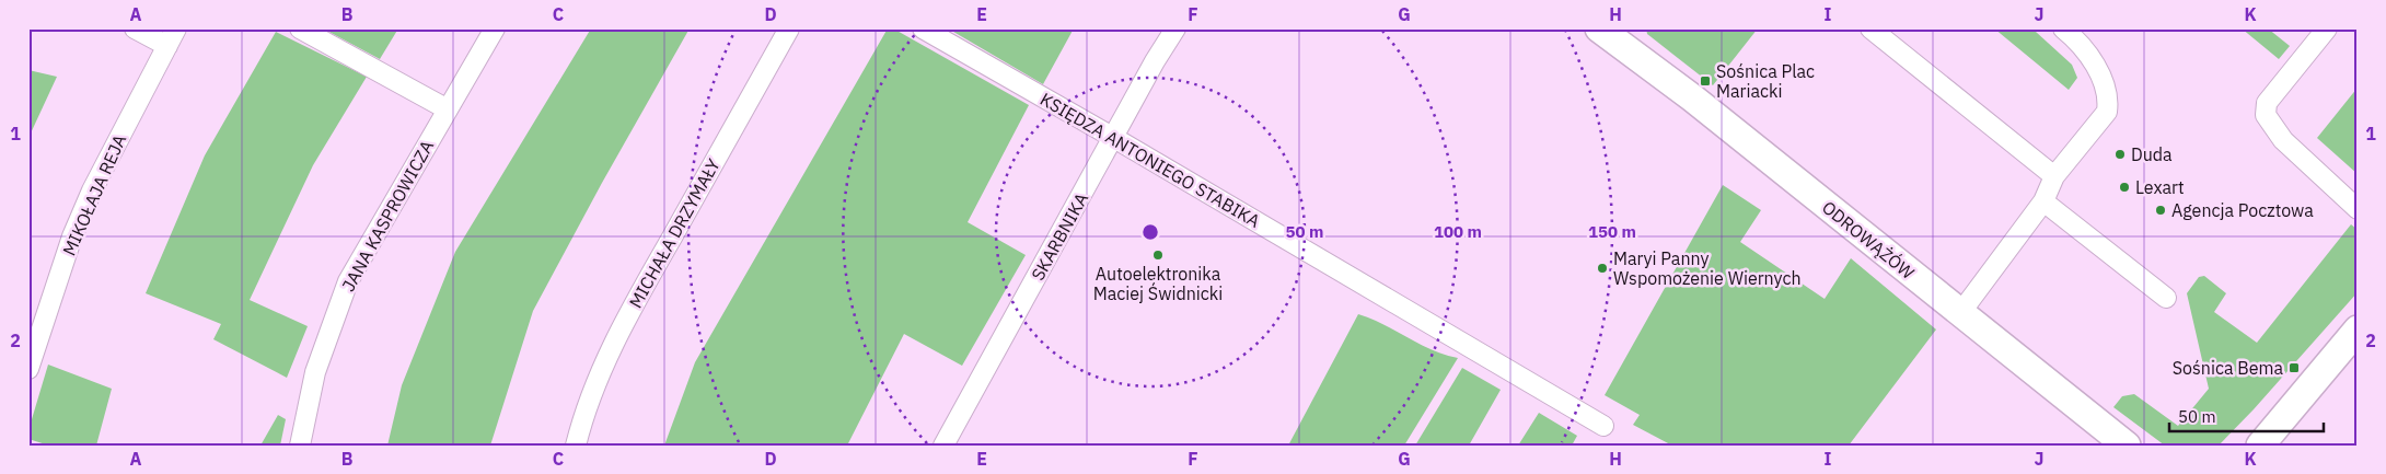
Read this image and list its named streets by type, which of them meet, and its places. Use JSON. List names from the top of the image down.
{
  "streets": {
    "street": [
      "KSIĘDZA ANTONIEGO STABIKA",
      "MIKOŁAJA REJA",
      "JANA KASPROWICZA",
      "MICHAŁA DRZYMAŁY",
      "SKARBNIKA",
      "ODROWĄŻÓW"
    ]
  },
  "crossings": [
    ["KSIĘDZA ANTONIEGO STABIKA", "SKARBNIKA"]
  ],
  "places": {
    "transit": ["Sośnica Plac Mariacki", "Sośnica Bema"],
    "other": [
      "Duda",
      "Lexart",
      "Agencja Pocztowa",
      "Autoelektronika Maciej Świdnicki",
      "Maryi Panny Wspomożenie Wiernych"
    ]
  },
  "scale_bar": "50 m",
  "grid": {
    "columns": [
      "A",
      "B",
      "C",
      "D",
      "E",
      "F",
      "G",
      "H",
      "I",
      "J",
      "K"
    ],
    "rows": ["1", "2"]
  },
  "rings": ["50 m", "100 m", "150 m"]
}
